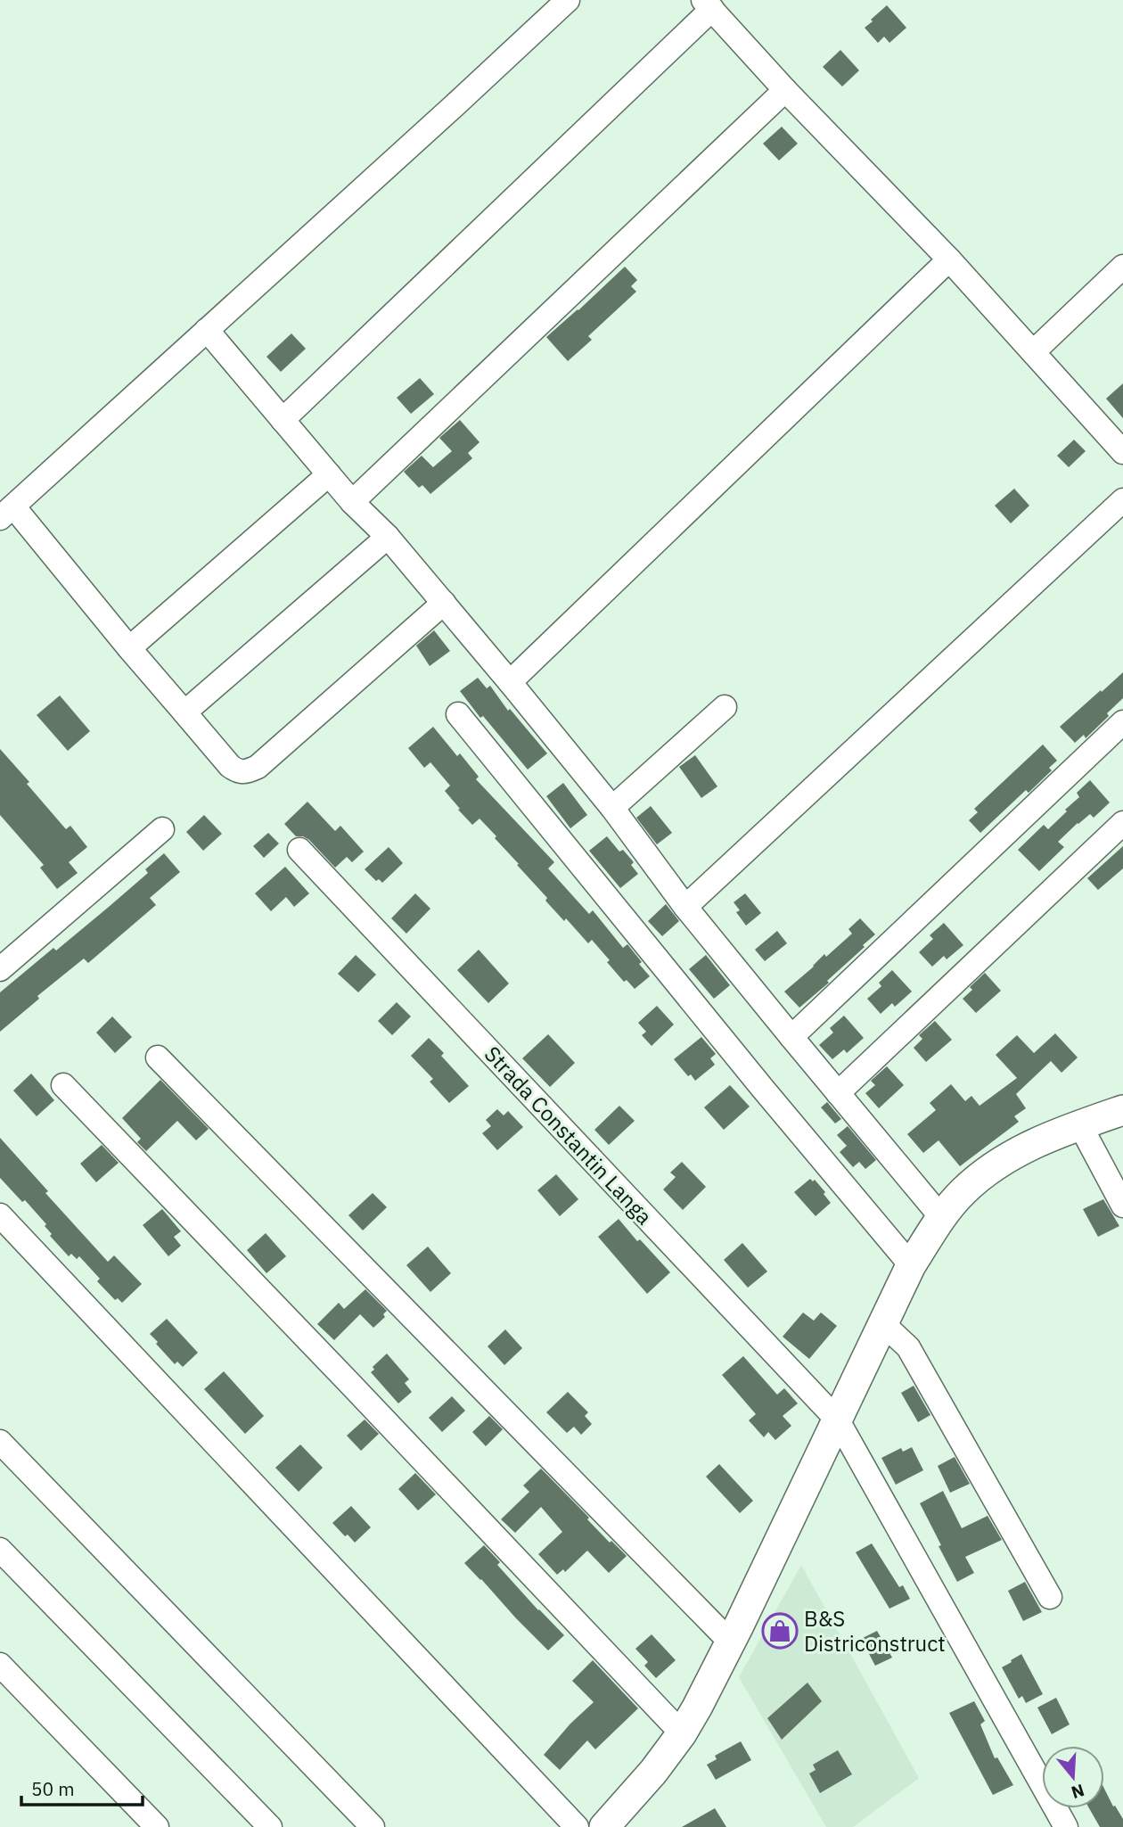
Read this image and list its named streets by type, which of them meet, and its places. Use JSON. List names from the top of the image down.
{
  "streets": {
    "street": ["Strada Constantin Langa"]
  },
  "places": {
    "shop": ["B&S Districonstruct"]
  },
  "scale_bar": "50 m",
  "north": "bottom"
}
